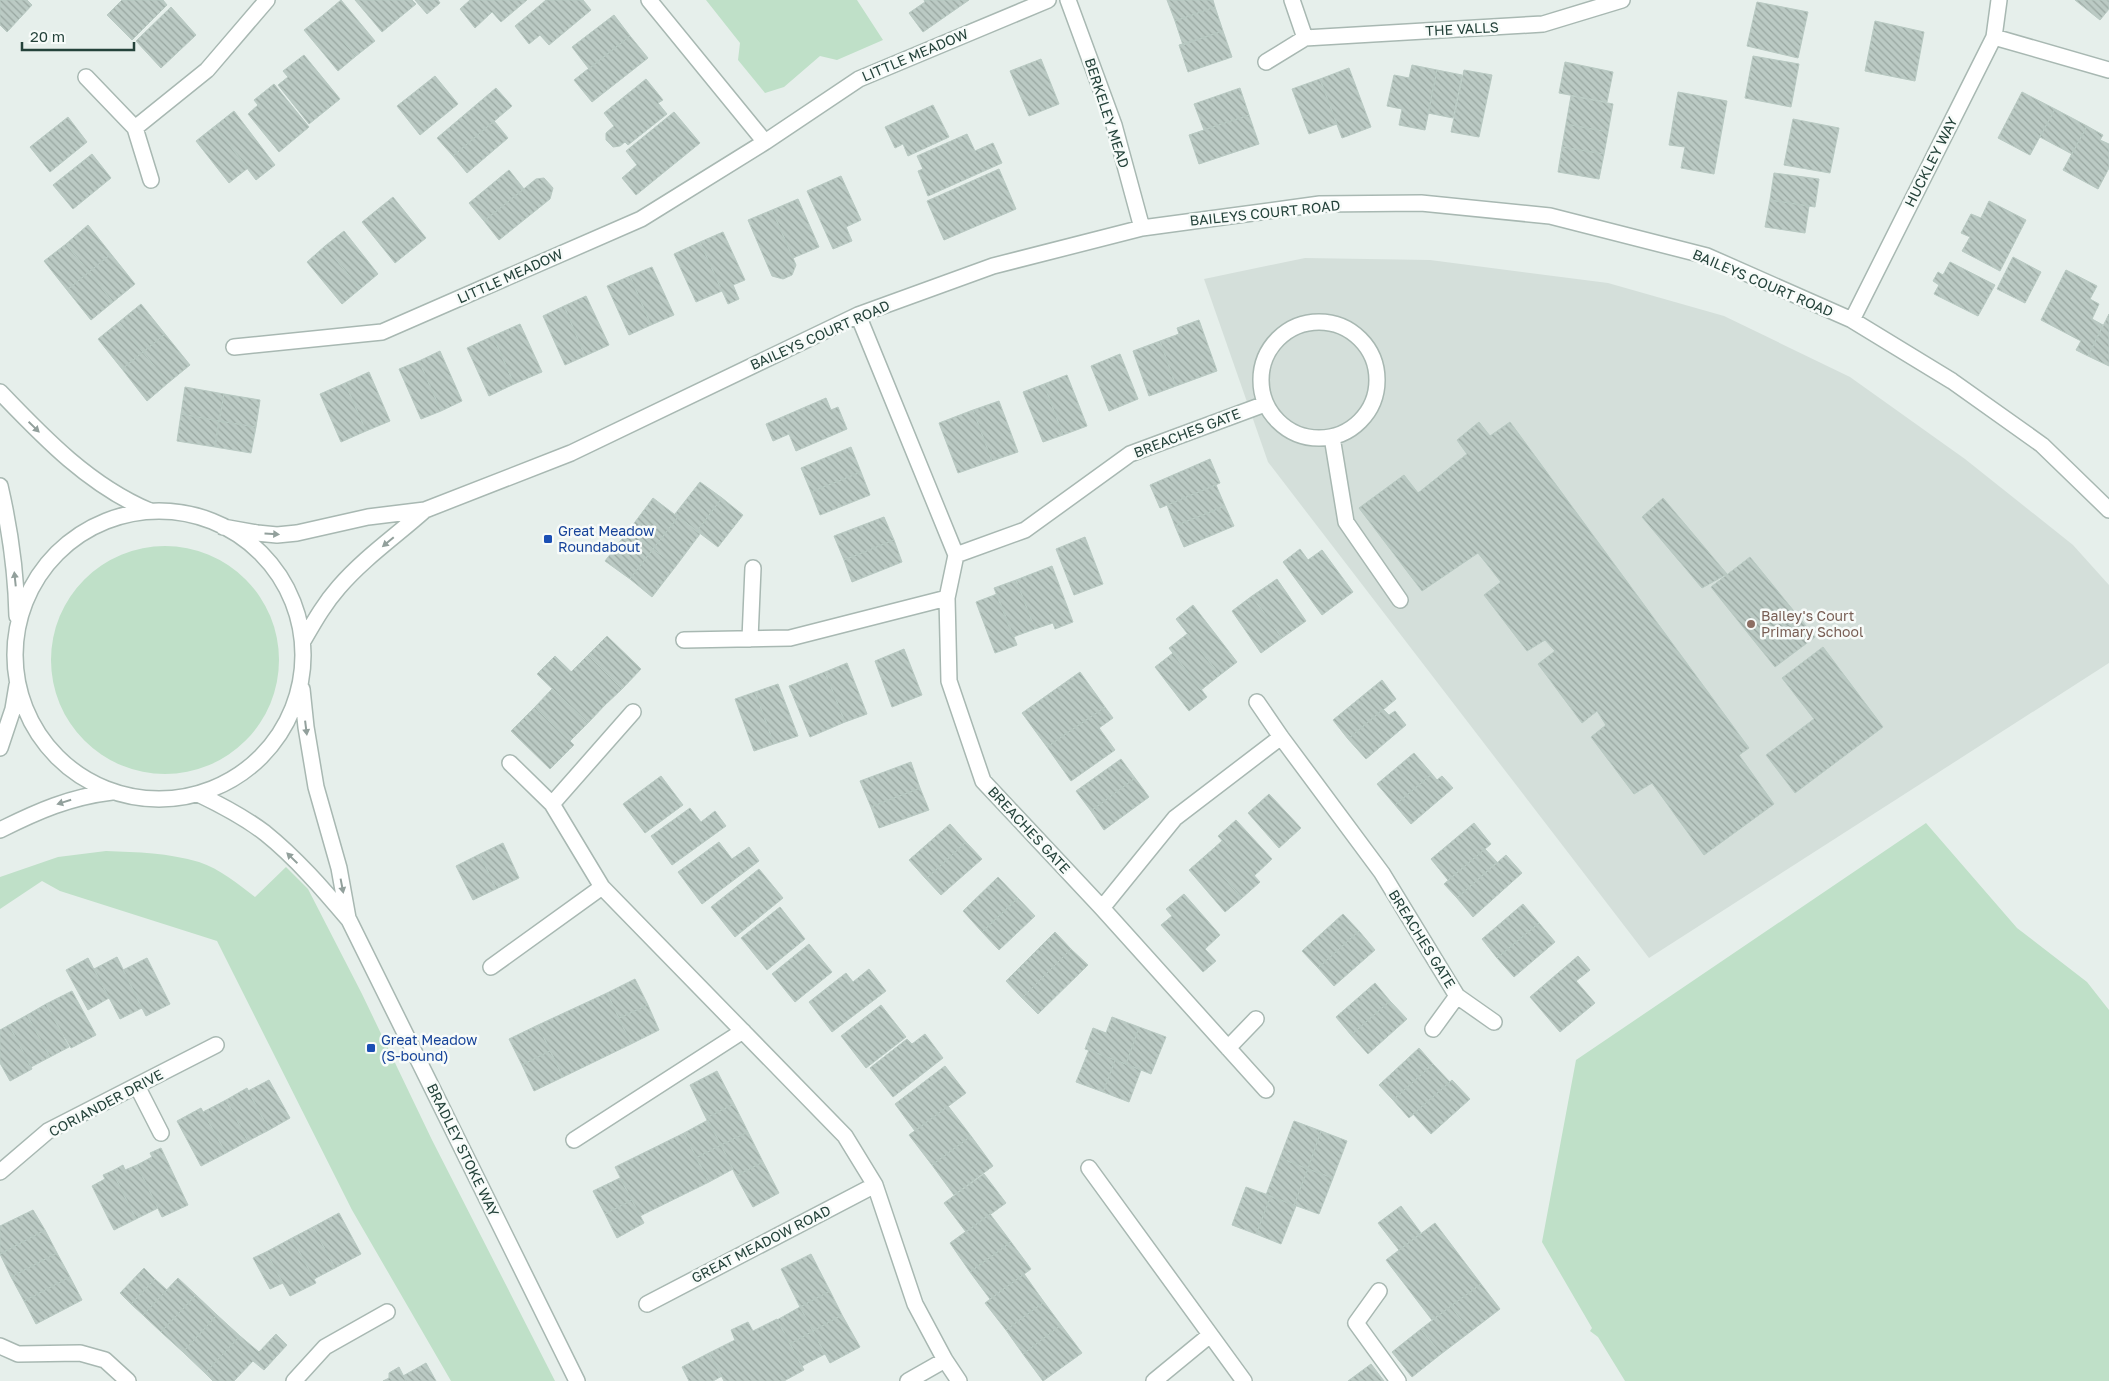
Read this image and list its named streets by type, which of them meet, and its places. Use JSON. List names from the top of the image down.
{
  "streets": {
    "street": [
      "THE VALLS",
      "LITTLE MEADOW",
      "BERKELEY MEAD",
      "HUCKLEY WAY",
      "BAILEYS COURT ROAD",
      "BREACHES GATE",
      "CORIANDER DRIVE",
      "BRADLEY STOKE WAY",
      "GREAT MEADOW ROAD"
    ]
  },
  "crossings": [
    ["BERKELEY MEAD", "BAILEYS COURT ROAD"],
    ["HUCKLEY WAY", "BAILEYS COURT ROAD"]
  ],
  "places": {
    "transit": ["Great Meadow Roundabout", "Great Meadow (S-bound)"],
    "other": ["Bailey's Court Primary School"]
  },
  "scale_bar": "20 m"
}
